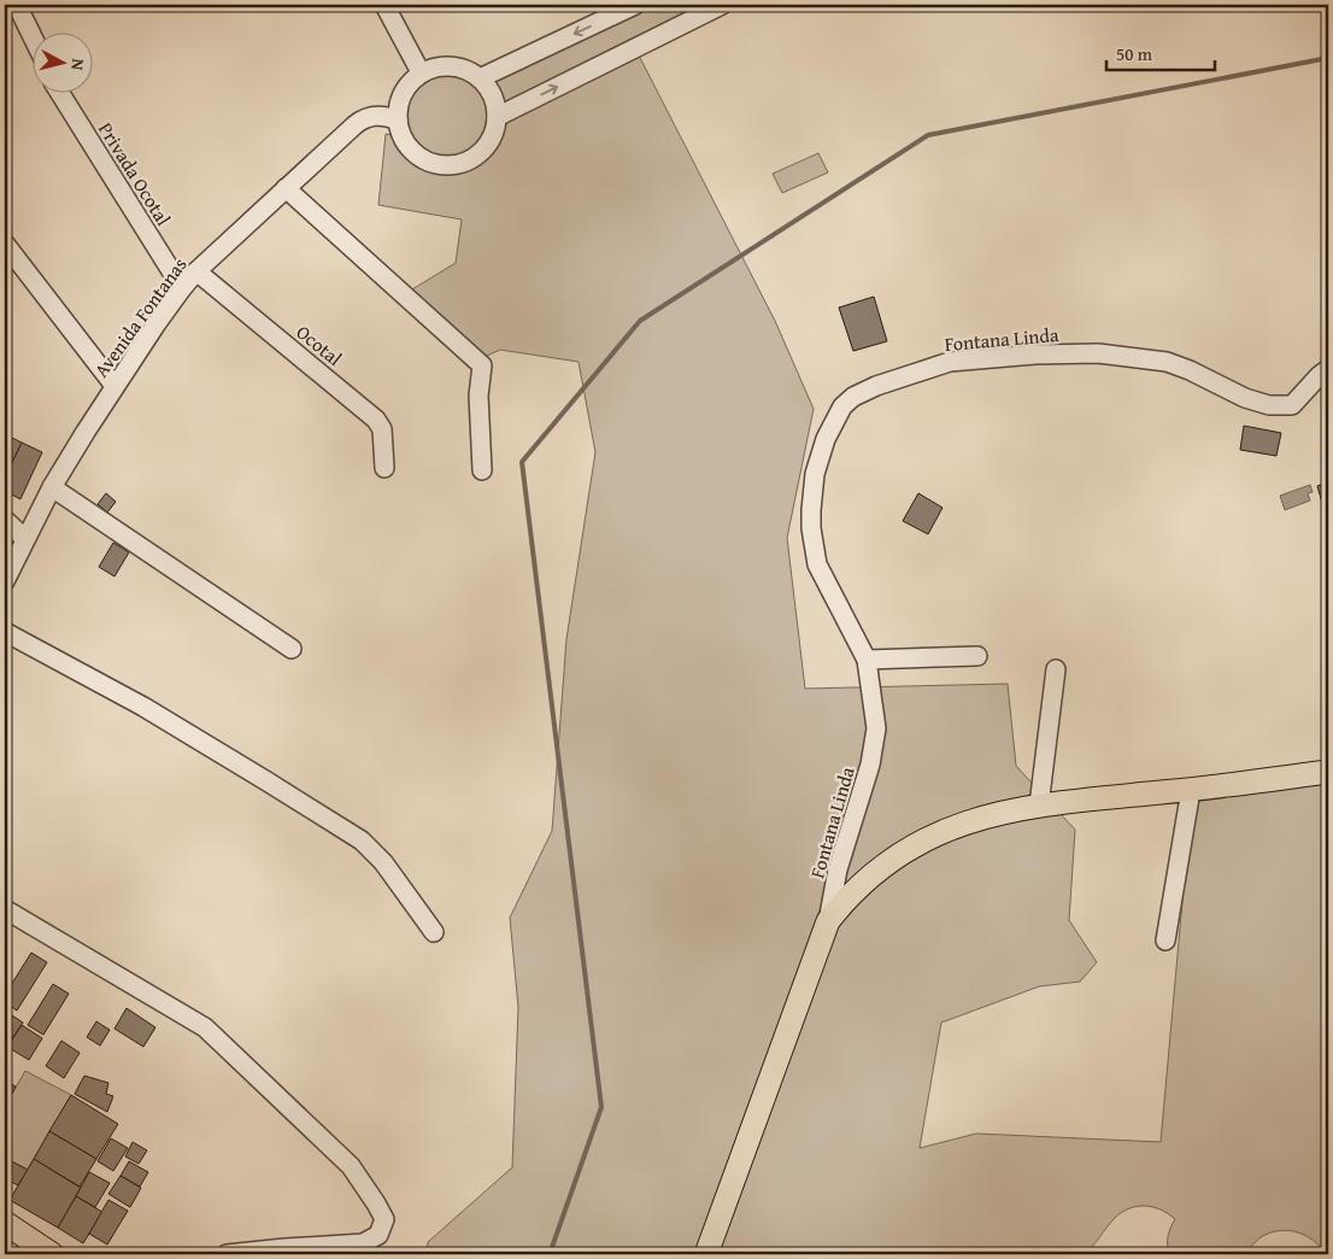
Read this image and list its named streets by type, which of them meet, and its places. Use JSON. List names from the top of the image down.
{
  "streets": {
    "street": [
      "Privada Ocotal",
      "Avenida Fontanas",
      "Fontana Linda",
      "Ocotal"
    ]
  },
  "crossings": [
    ["Privada Ocotal", "Avenida Fontanas"],
    ["Avenida Fontanas", "Ocotal"]
  ],
  "scale_bar": "50 m",
  "north": "right"
}
